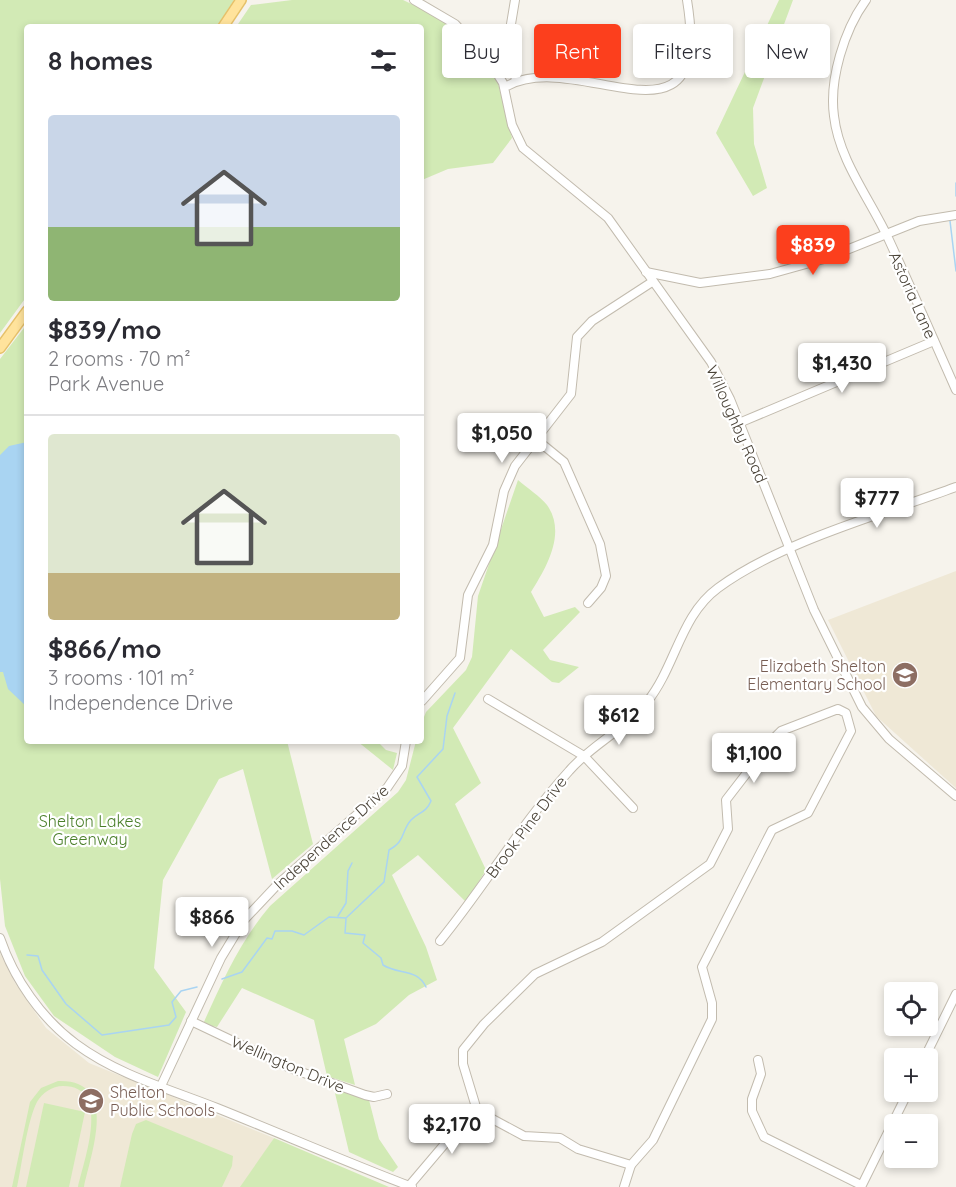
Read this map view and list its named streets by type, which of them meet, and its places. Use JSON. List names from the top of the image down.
{
  "streets": {
    "street": [
      "Astoria Lane",
      "Willoughby Road",
      "Brook Pine Drive",
      "Independence Drive",
      "Wellington Drive"
    ]
  },
  "crossings": [
    ["Willoughby Road", "Brook Pine Drive"],
    ["Independence Drive", "Wellington Drive"]
  ],
  "parks": ["Shelton Lakes Greenway"],
  "places": {
    "school or university": ["Elizabeth Shelton Elementary School", "Shelton Public Schools"]
  },
  "page": {
    "chip": [
      "Buy",
      "Rent",
      "Filters",
      "New"
    ],
    "heading": "8 homes",
    "list": [
      {
        "name": "$839/mo",
        "note": "2 rooms · 70 m² · Park Avenue"
      },
      {
        "name": "$866/mo",
        "note": "3 rooms · 101 m² · Independence Drive"
      }
    ],
    "price": [
      "$839",
      "$1,430",
      "$1,050",
      "$777",
      "$612",
      "$1,100",
      "$866",
      "$2,170"
    ],
    "map_buttons": ["+", "−"]
  }
}
